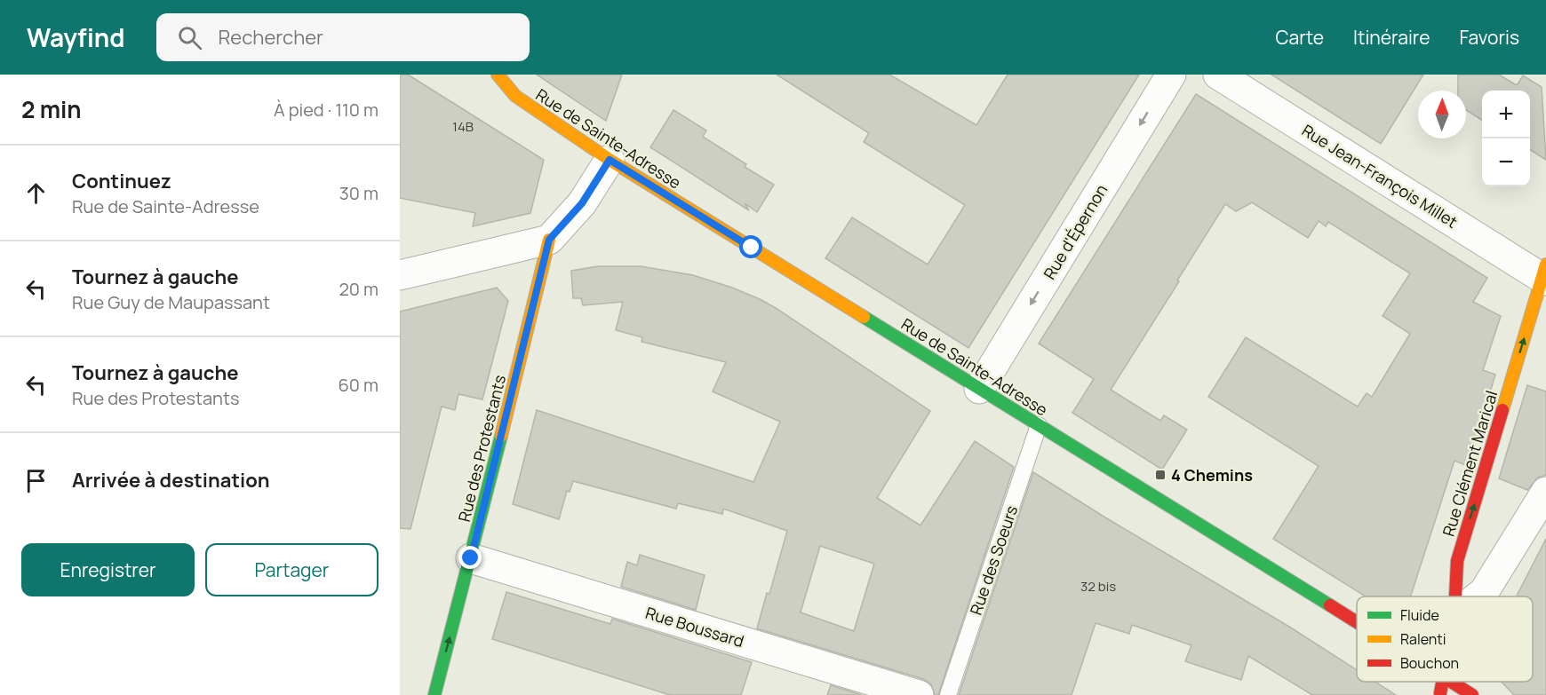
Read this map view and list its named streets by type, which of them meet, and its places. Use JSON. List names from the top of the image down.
{
  "streets": {
    "main road": ["Rue de Sainte-Adresse", "Rue des Protestants", "Rue Clément Marical"],
    "street": ["Rue Jean-François Millet", "Rue d'Épernon", "Rue Boussard"],
    "lane": ["Rue des Soeurs"]
  },
  "crossings": [
    ["Rue de Sainte-Adresse", "Rue d'Épernon"],
    ["Rue de Sainte-Adresse", "Rue des Soeurs"],
    ["Rue Jean-François Millet", "Rue Clément Marical"],
    ["Rue des Protestants", "Rue Boussard"]
  ],
  "one_way": ["Rue d'Épernon", "Rue Clément Marical"],
  "places": {
    "transit": ["4 Chemins"]
  },
  "house_numbers": ["14B", "32 bis"],
  "legend": ["Fluide", "Ralenti", "Bouchon"],
  "north": "top",
  "page": {
    "header": "Wayfind",
    "search": "Rechercher",
    "nav": ["Carte", "Itinéraire", "Favoris"],
    "heading": ["2 min", "À pied · 110 m"],
    "map_buttons": ["+", "−"],
    "list": [
      ["Continuez", "Rue de Sainte-Adresse", "30 m"],
      ["Tournez à gauche", "Rue Guy de Maupassant", "20 m"],
      ["Tournez à gauche", "Rue des Protestants", "60 m"],
      "Arrivée à destination"
    ],
    "buttons": ["Enregistrer", "Partager"]
  }
}
